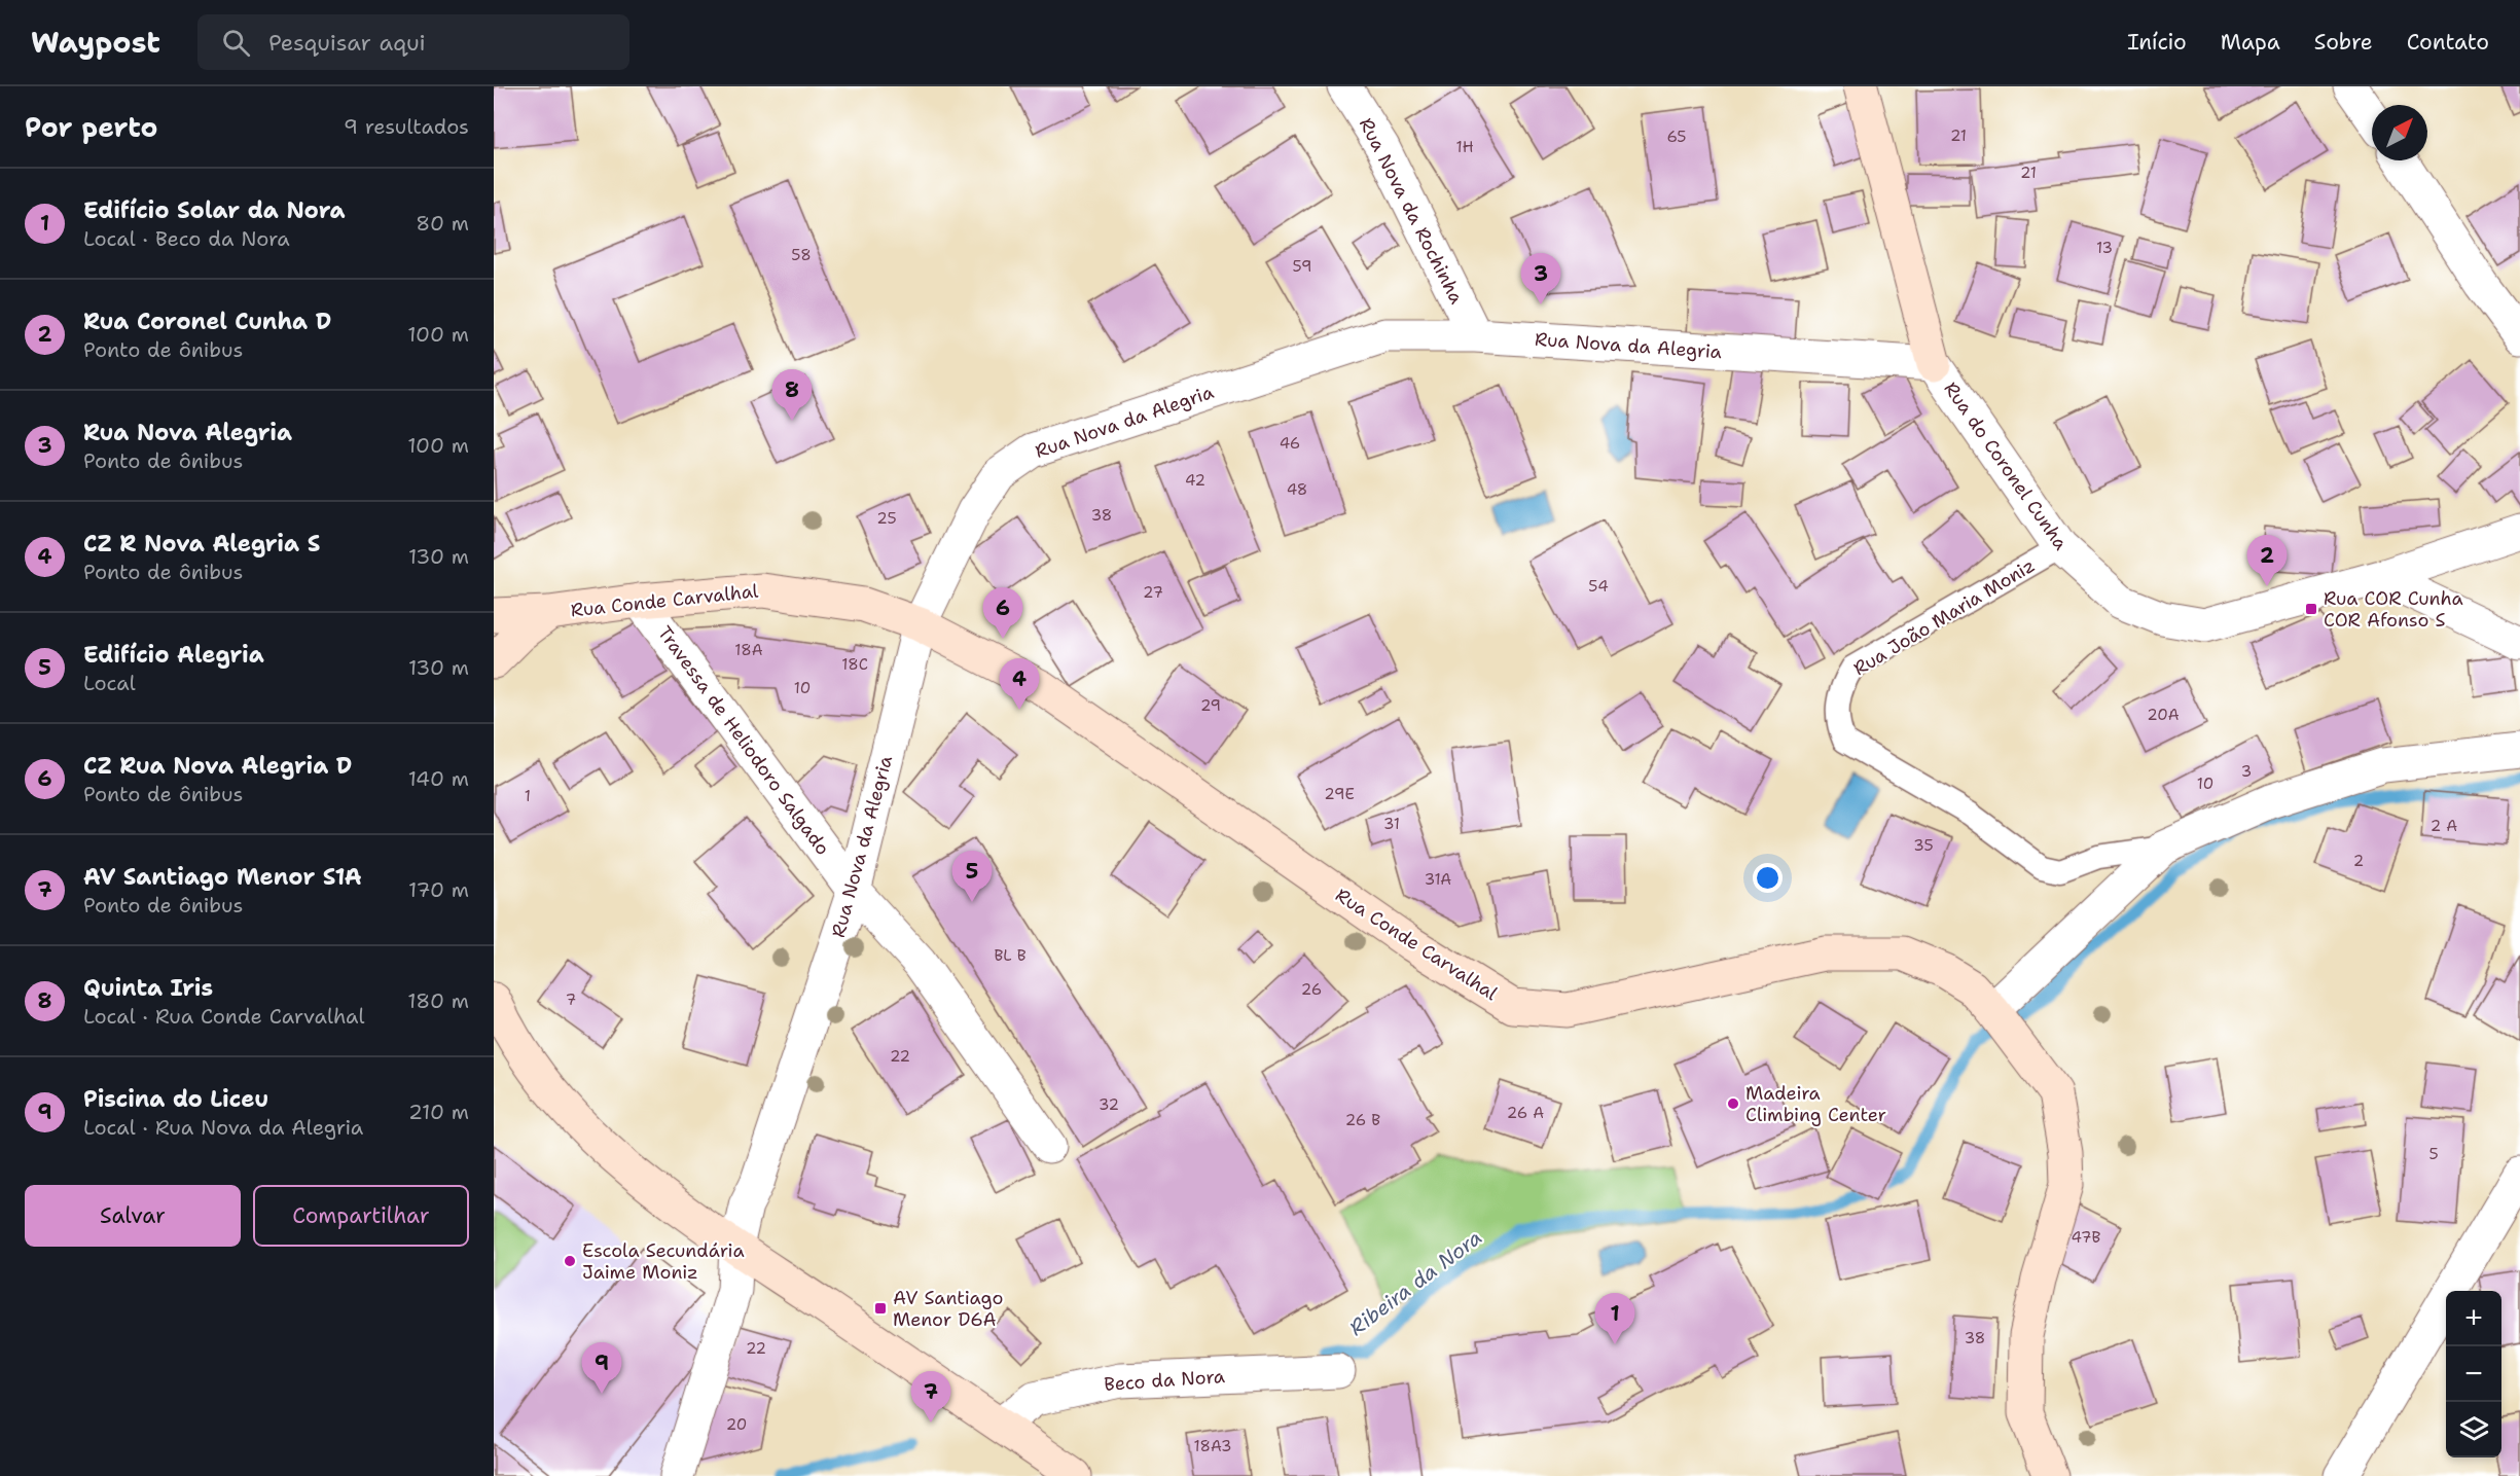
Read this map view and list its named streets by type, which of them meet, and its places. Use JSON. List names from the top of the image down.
{
  "streets": {
    "street": [
      "Rua Nova da Rochinha",
      "Rua Nova da Alegria",
      "Rua do Coronel Cunha",
      "Rua Conde Carvalhal",
      "Travessa de Heliodoro Salgado",
      "Beco da Nora"
    ],
    "lane": ["Rua João Maria Moniz"]
  },
  "crossings": [
    ["Rua Nova da Rochinha", "Rua Nova da Alegria"],
    ["Rua Nova da Alegria", "Rua do Coronel Cunha"],
    ["Rua Nova da Alegria", "Rua Conde Carvalhal"],
    ["Rua Nova da Alegria", "Travessa de Heliodoro Salgado"],
    ["Rua do Coronel Cunha", "Rua João Maria Moniz"],
    ["Rua Conde Carvalhal", "Travessa de Heliodoro Salgado"]
  ],
  "water": ["Ribeira da Nora"],
  "places": {
    "transit": ["Rua COR Cunha COR Afonso S", "AV Santiago Menor D6A"],
    "other": ["Madeira Climbing Center", "Escola Secundária Jaime Moniz"]
  },
  "house_numbers": [
    "21",
    "65",
    "1H",
    "21",
    "13",
    "58",
    "59",
    "46",
    "42",
    "48",
    "38",
    "25",
    "54",
    "27",
    "18A",
    "18C",
    "10",
    "29",
    "20A",
    "3",
    "10",
    "29E",
    "1",
    "31",
    "2 A",
    "35",
    "2",
    "31A",
    "BL B",
    "26",
    "7",
    "22",
    "32",
    "26 A",
    "26 B",
    "5",
    "47B",
    "38",
    "22",
    "20",
    "18A3"
  ],
  "north": "top right",
  "page": {
    "header": "Waypost",
    "search": "Pesquisar aqui",
    "nav": [
      "Início",
      "Mapa",
      "Sobre",
      "Contato"
    ],
    "heading": ["Por perto", "9 resultados"],
    "list": [
      {
        "mark": "1",
        "name": "Edifício Solar da Nora",
        "note": "Local · Beco da Nora",
        "value": "80 m"
      },
      {
        "mark": "2",
        "name": "Rua Coronel Cunha D",
        "note": "Ponto de ônibus",
        "value": "100 m"
      },
      {
        "mark": "3",
        "name": "Rua Nova Alegria",
        "note": "Ponto de ônibus",
        "value": "100 m"
      },
      {
        "mark": "4",
        "name": "CZ R Nova Alegria S",
        "note": "Ponto de ônibus",
        "value": "130 m"
      },
      {
        "mark": "5",
        "name": "Edifício Alegria",
        "note": "Local",
        "value": "130 m"
      },
      {
        "mark": "6",
        "name": "CZ Rua Nova Alegria D",
        "note": "Ponto de ônibus",
        "value": "140 m"
      },
      {
        "mark": "7",
        "name": "AV Santiago Menor S1A",
        "note": "Ponto de ônibus",
        "value": "170 m"
      },
      {
        "mark": "8",
        "name": "Quinta Iris",
        "note": "Local · Rua Conde Carvalhal",
        "value": "180 m"
      },
      {
        "mark": "9",
        "name": "Piscina do Liceu",
        "note": "Local · Rua Nova da Alegria",
        "value": "210 m"
      }
    ],
    "pins": [
      "3",
      "8",
      "2",
      "6",
      "4",
      "5",
      "1",
      "9",
      "7"
    ],
    "buttons": ["Salvar", "Compartilhar"],
    "map_buttons": ["+", "−"]
  }
}
